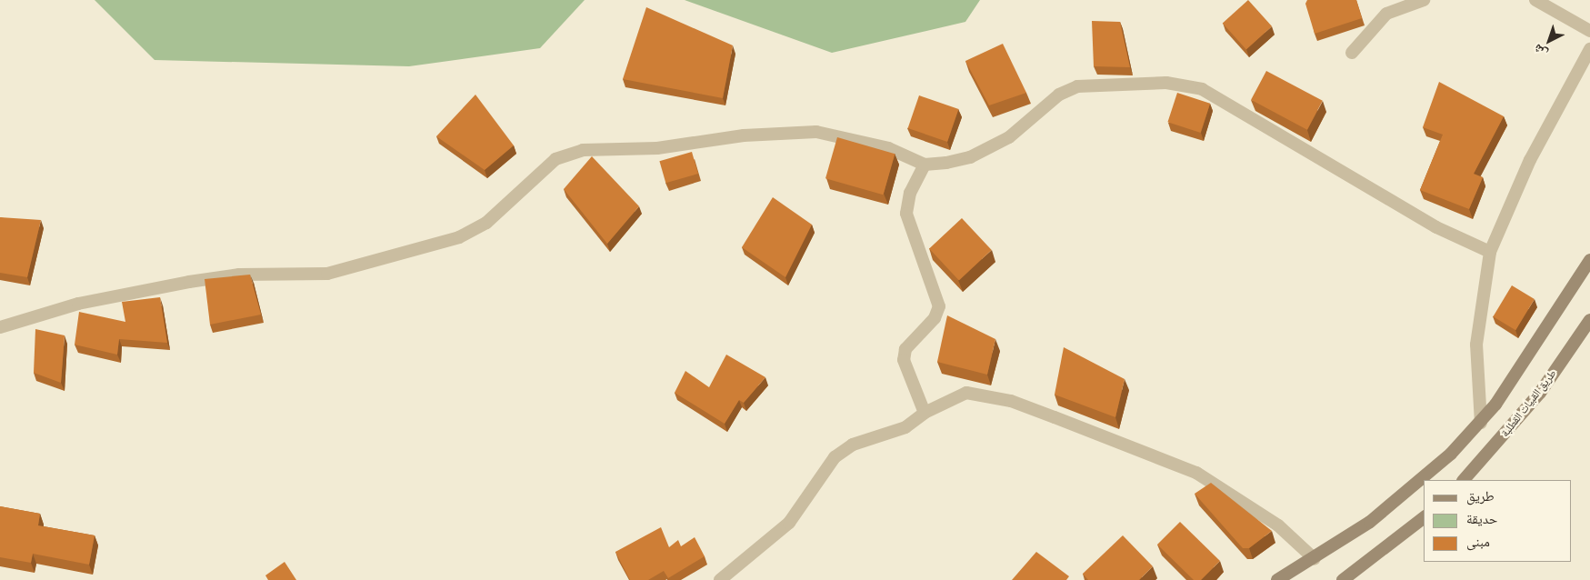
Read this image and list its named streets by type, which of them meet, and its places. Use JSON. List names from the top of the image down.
{
  "streets": {
    "main road": ["طريق القبيات القطلبة"]
  },
  "legend": ["طريق", "حديقة", "مبنى"],
  "north": "bottom left"
}
